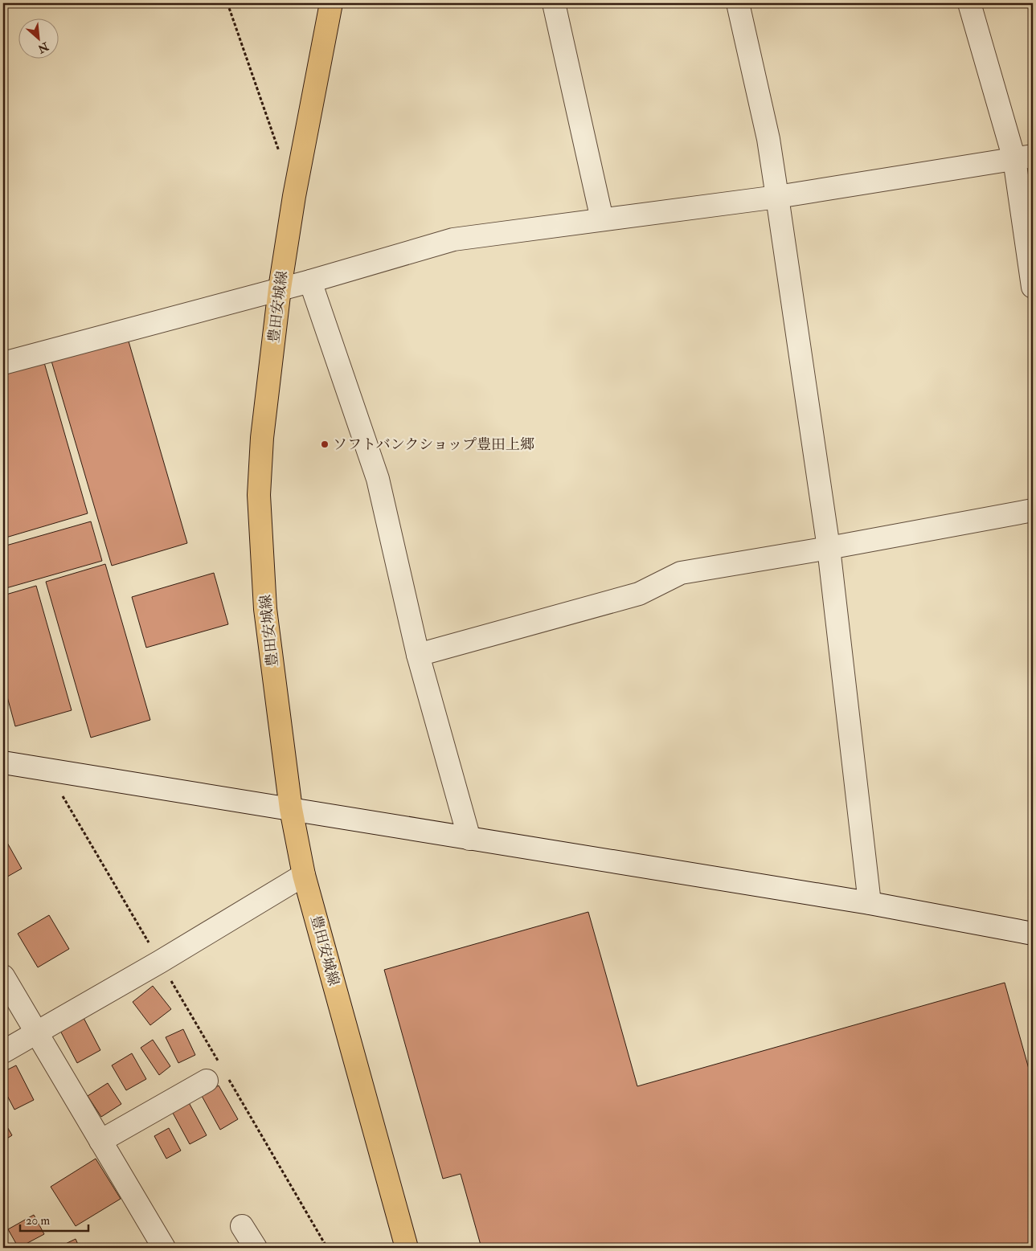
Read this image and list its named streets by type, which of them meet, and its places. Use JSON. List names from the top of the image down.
{
  "streets": {
    "main road": ["豊田安城線"]
  },
  "places": ["ソフトバンクショップ豊田上郷"],
  "scale_bar": "20 m",
  "north": "bottom right"
}
